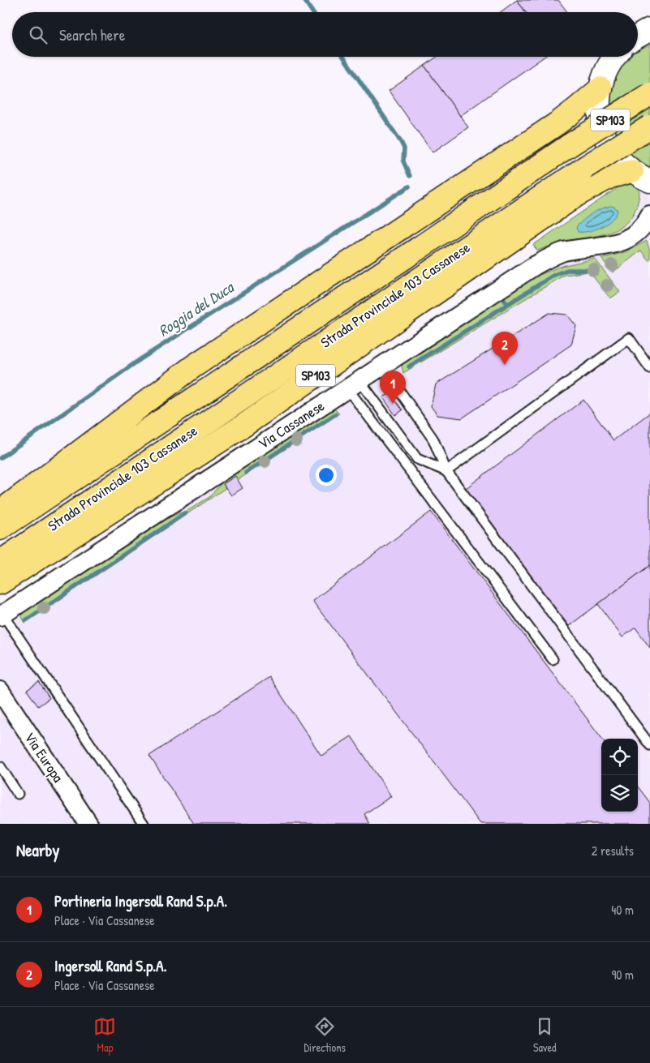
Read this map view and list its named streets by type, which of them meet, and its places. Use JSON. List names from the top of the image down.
{
  "streets": {
    "highway": ["SP103", "Strada Provinciale 103 Cassanese"],
    "street": ["Via Cassanese", "Via Europa"]
  },
  "water": ["Roggia del Duca"],
  "page": {
    "search": "Search here",
    "pins": ["2", "1"],
    "heading": ["Nearby", "2 results"],
    "list": [
      {
        "mark": "1",
        "name": "Portineria Ingersoll Rand S.p.A.",
        "note": "Place · Via Cassanese",
        "value": "40 m"
      },
      {
        "mark": "2",
        "name": "Ingersoll Rand S.p.A.",
        "note": "Place · Via Cassanese",
        "value": "90 m"
      }
    ],
    "nav": ["Map", "Directions", "Saved"]
  }
}
